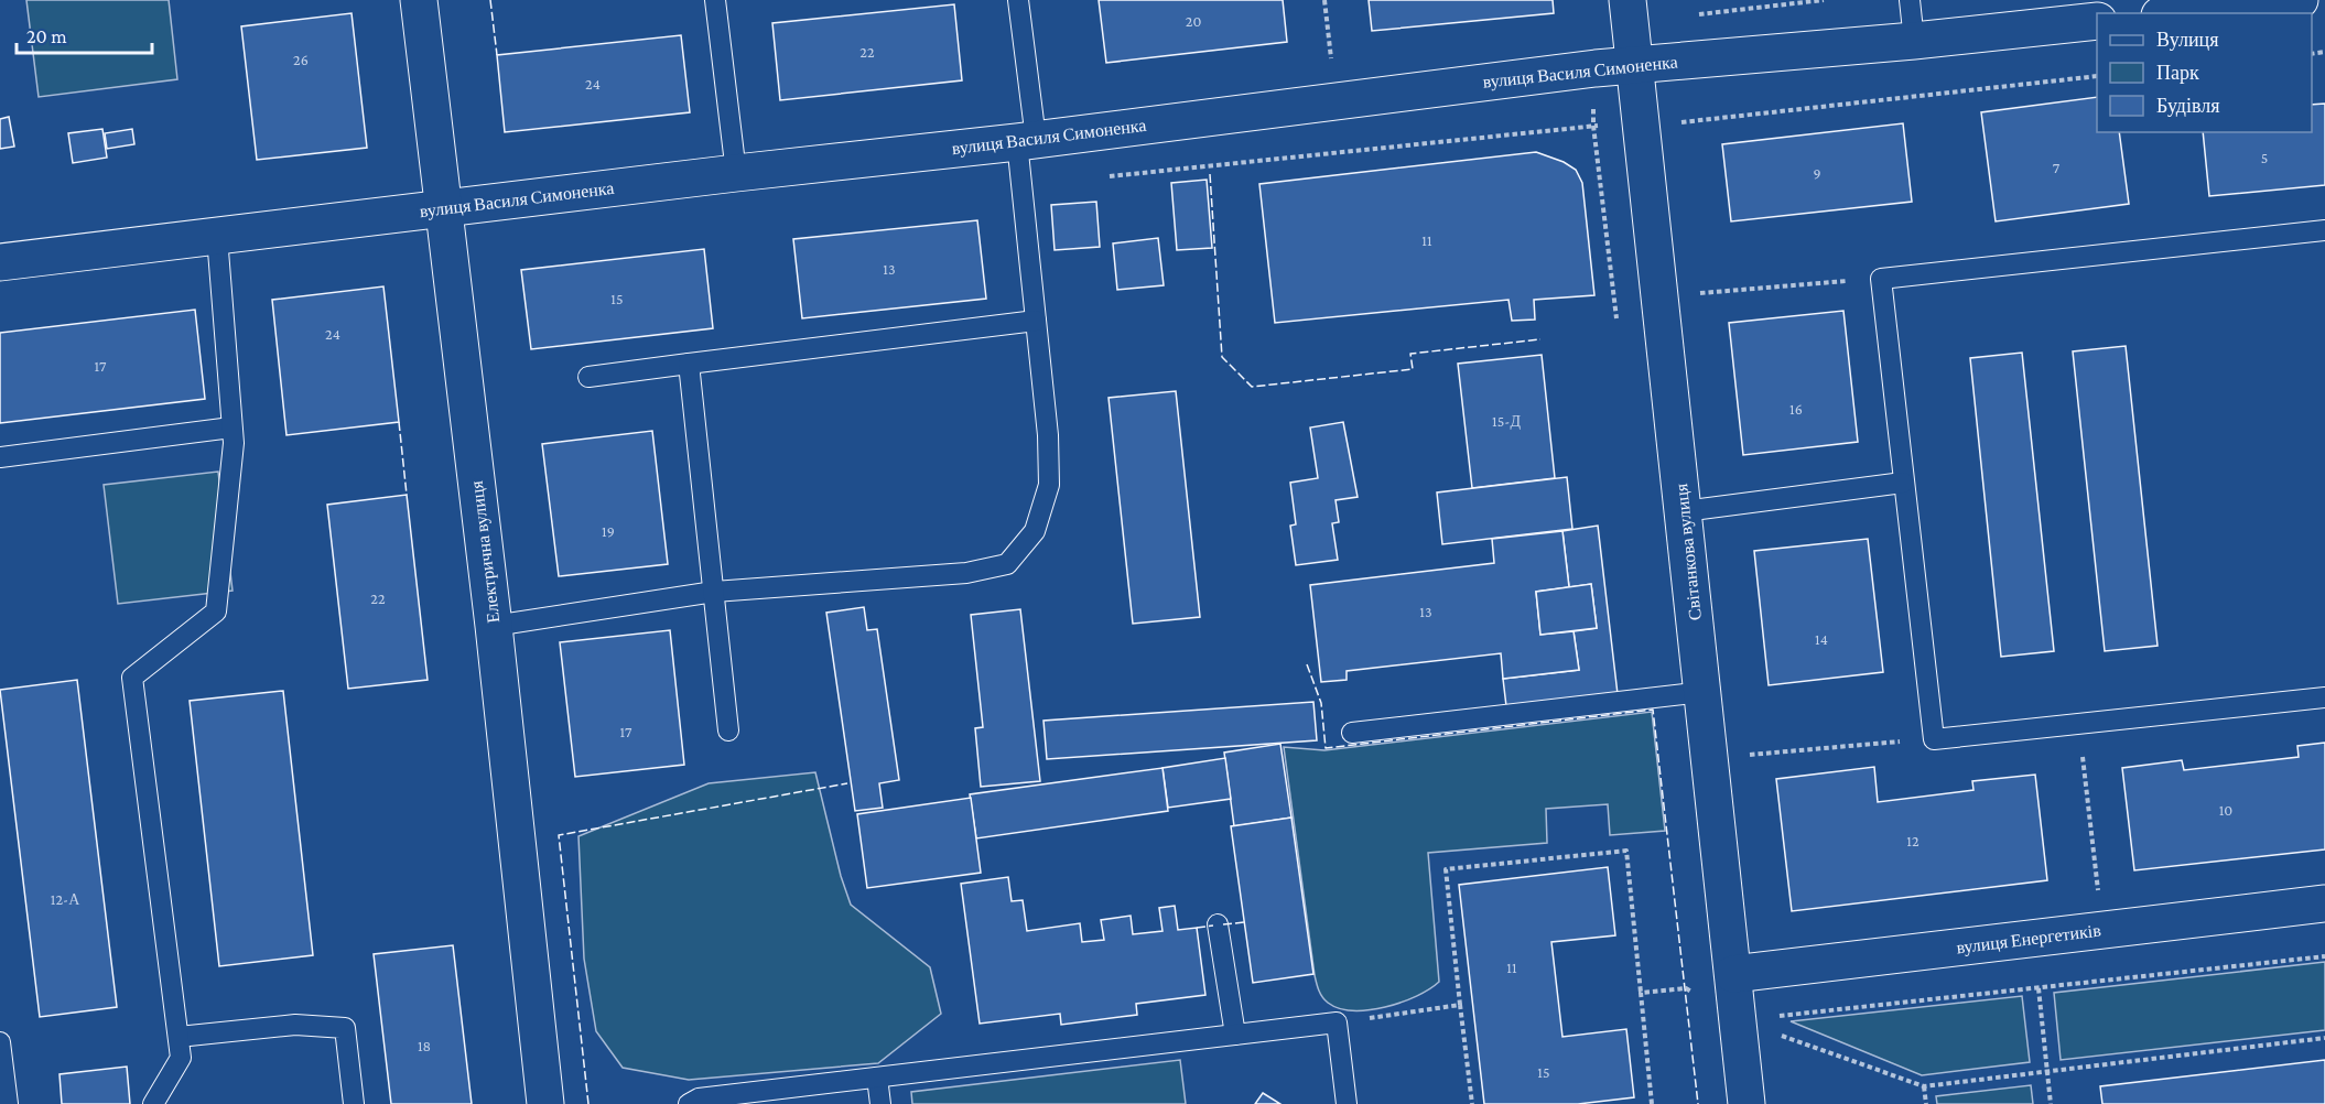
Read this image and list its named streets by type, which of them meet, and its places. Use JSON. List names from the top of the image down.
{
  "streets": {
    "street": [
      "вулиця Василя Симоненка",
      "Електрична вулиця",
      "Світанкова вулиця",
      "вулиця Енергетиків"
    ]
  },
  "crossings": [
    ["вулиця Василя Симоненка", "Електрична вулиця"],
    ["вулиця Василя Симоненка", "Світанкова вулиця"],
    ["Світанкова вулиця", "вулиця Енергетиків"]
  ],
  "house_numbers": [
    "20",
    "22",
    "26",
    "24",
    "5",
    "7",
    "9",
    "11",
    "13",
    "15",
    "24",
    "17",
    "16",
    "15-Д",
    "19",
    "22",
    "13",
    "14",
    "17",
    "10",
    "12",
    "12-А",
    "11",
    "18",
    "15"
  ],
  "legend": ["Вулиця", "Парк", "Будівля"],
  "scale_bar": "20 m"
}
